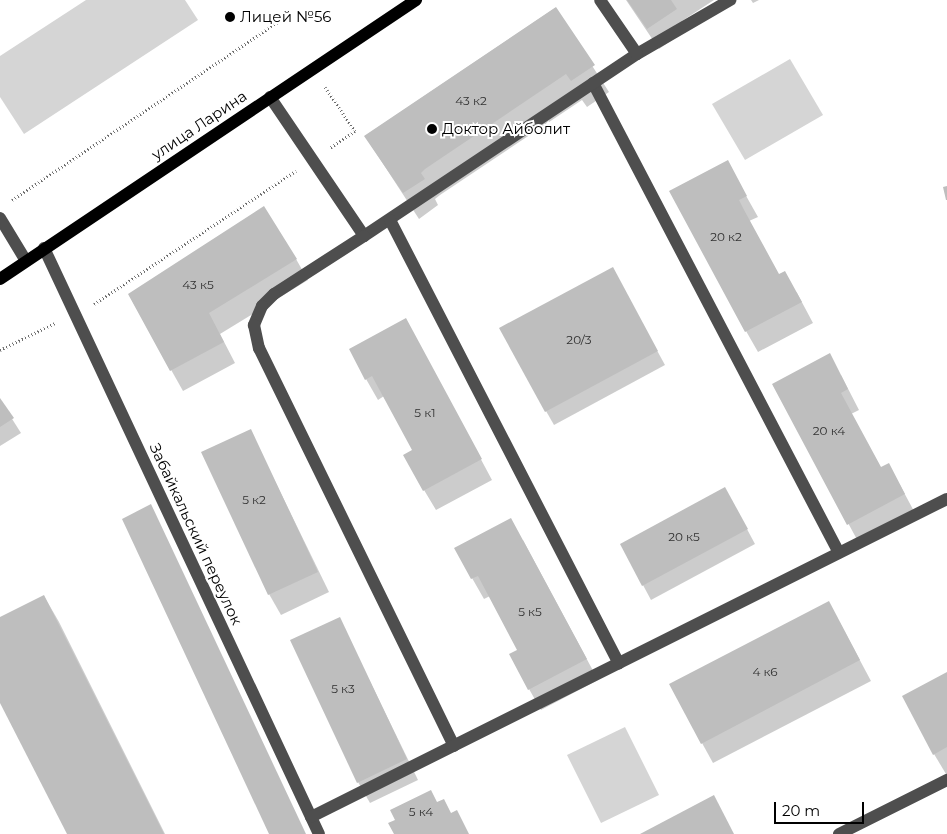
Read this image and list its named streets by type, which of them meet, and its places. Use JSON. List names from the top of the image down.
{
  "streets": {
    "main road": ["улица Ларина"],
    "street": ["Забайкальский переулок"]
  },
  "crossings": [
    ["улица Ларина", "Забайкальский переулок"]
  ],
  "places": ["Лицей №56", "Доктор Айболит"],
  "house_numbers": [
    "43 к2",
    "20 к2",
    "43 к5",
    "20/3",
    "5 к1",
    "20 к4",
    "5 к2",
    "20 к5",
    "5 к5",
    "4 к6",
    "5 к3",
    "5 к4"
  ],
  "scale_bar": "20 m"
}
